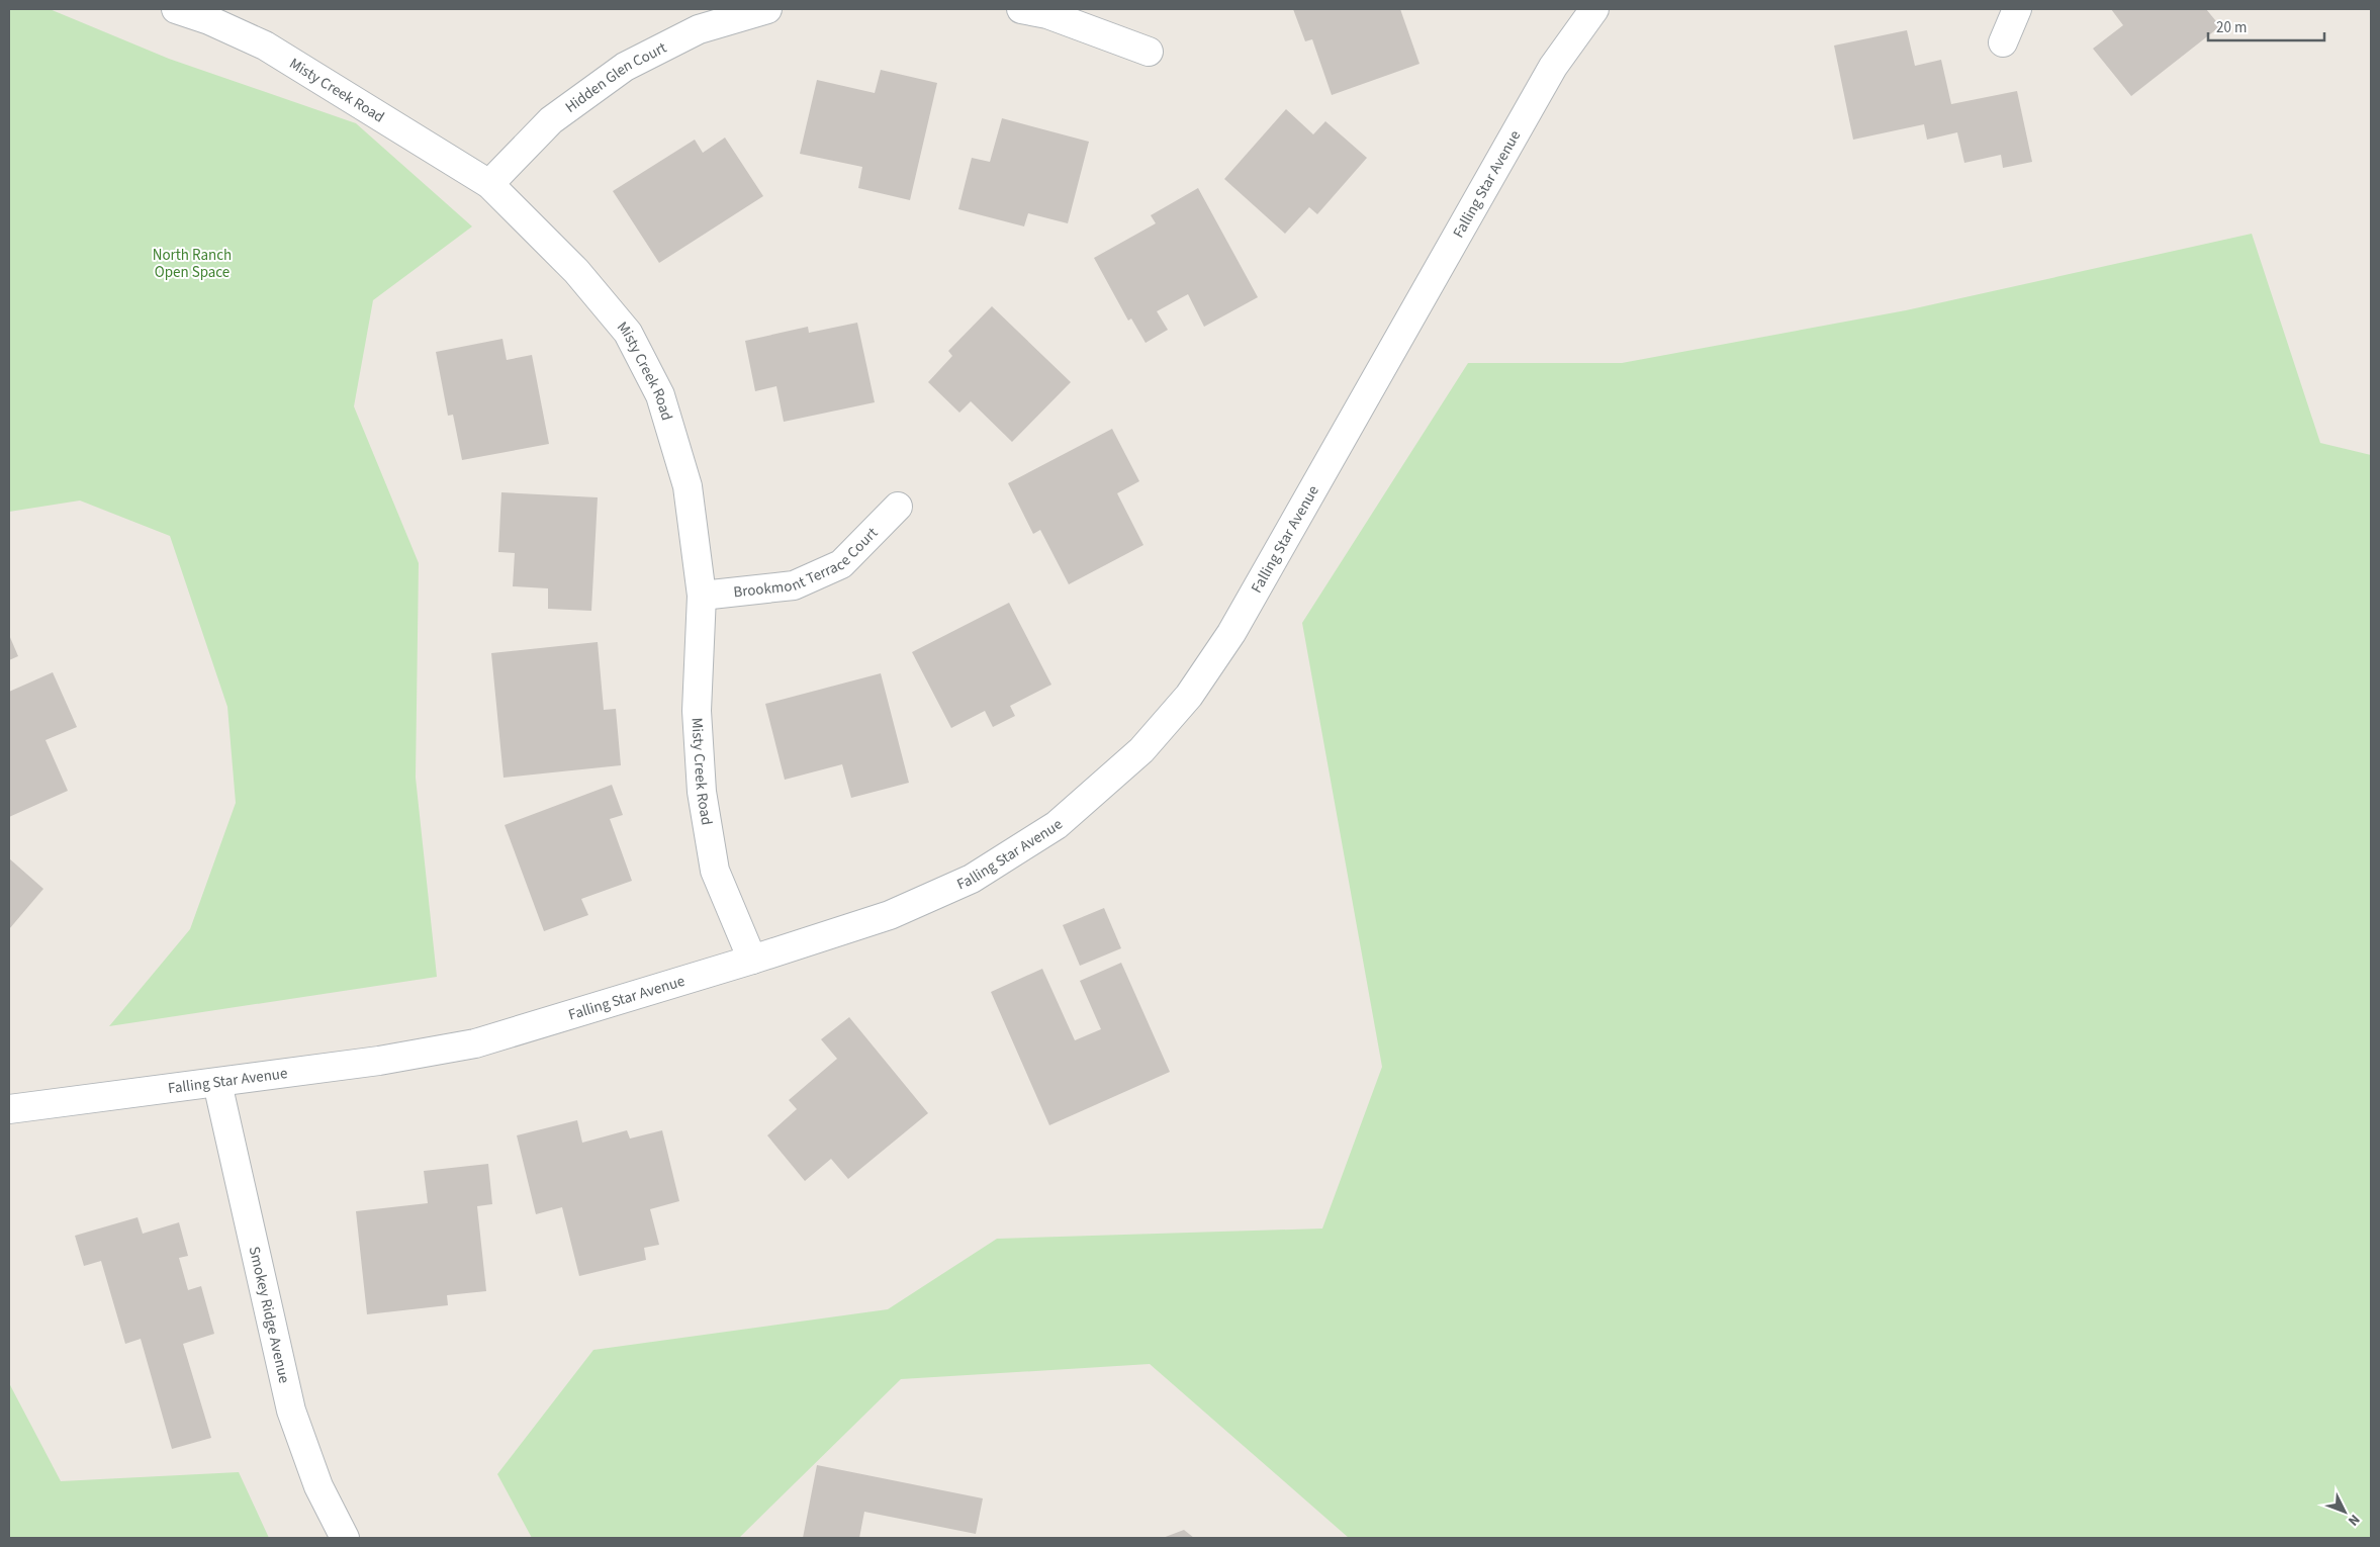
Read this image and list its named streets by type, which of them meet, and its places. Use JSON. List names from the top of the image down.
{
  "streets": {
    "street": [
      "Hidden Glen Court",
      "Misty Creek Road",
      "Falling Star Avenue",
      "Brookmont Terrace Court",
      "Smokey Ridge Avenue"
    ]
  },
  "crossings": [
    ["Hidden Glen Court", "Misty Creek Road"],
    ["Misty Creek Road", "Falling Star Avenue"],
    ["Misty Creek Road", "Brookmont Terrace Court"],
    ["Falling Star Avenue", "Smokey Ridge Avenue"]
  ],
  "parks": ["North Ranch Open Space"],
  "scale_bar": "20 m",
  "north": "bottom right"
}
